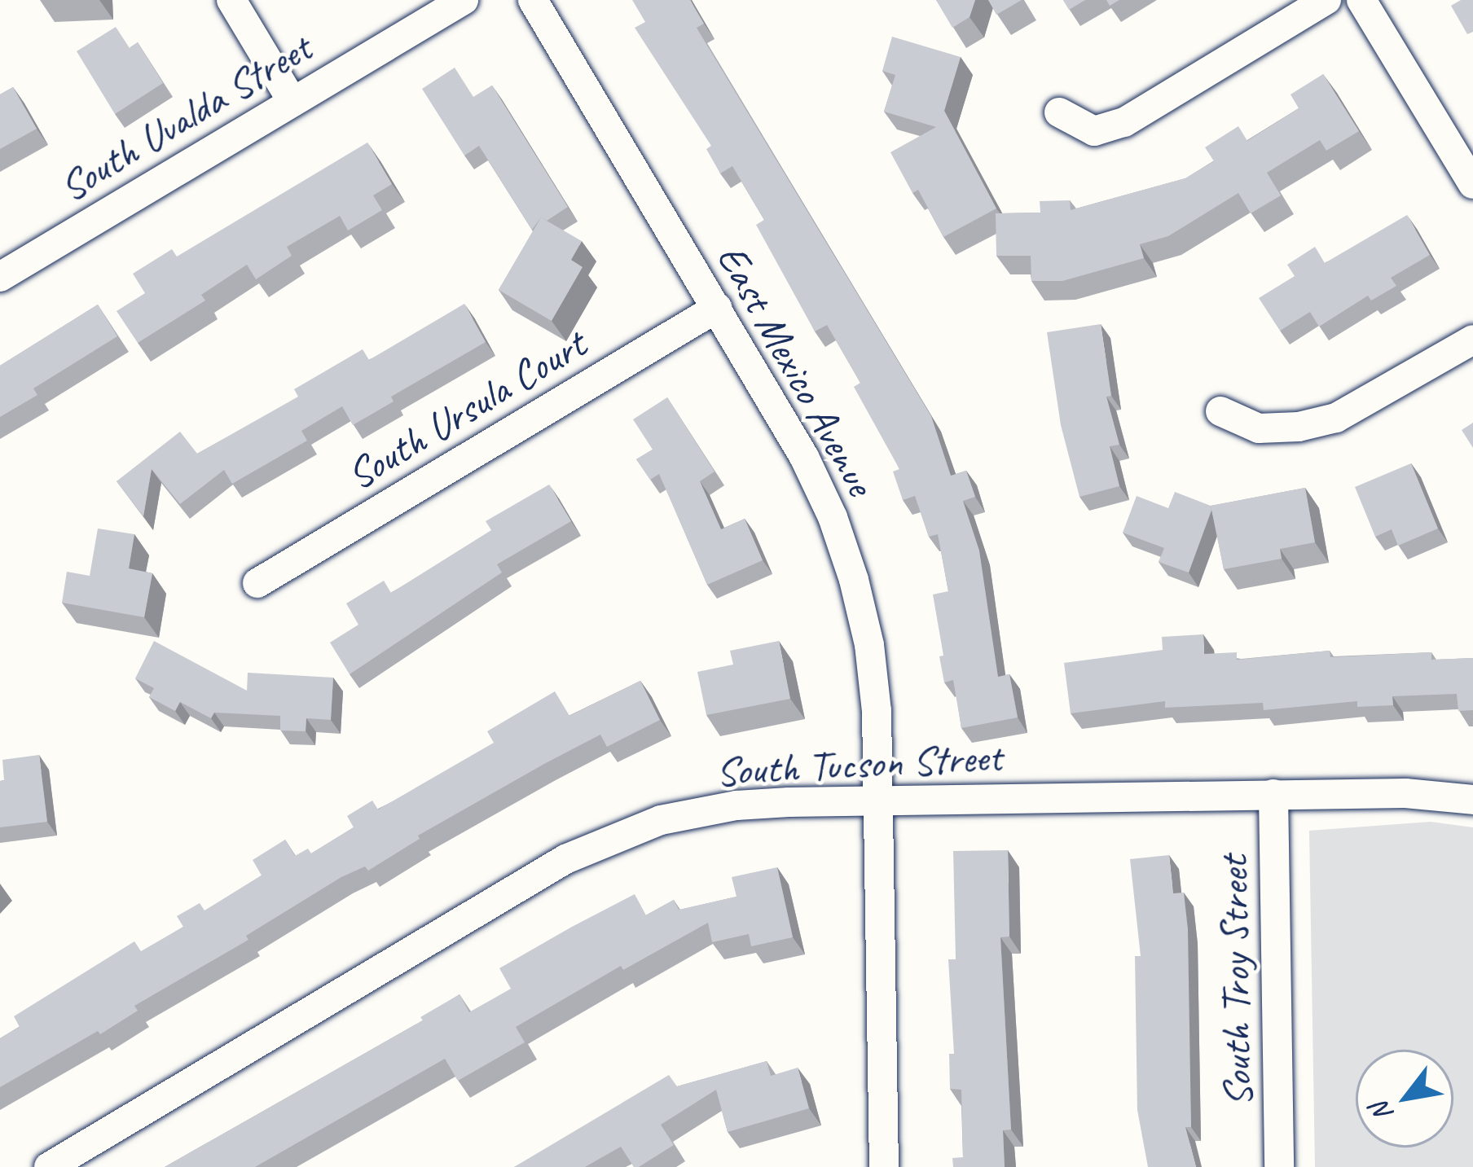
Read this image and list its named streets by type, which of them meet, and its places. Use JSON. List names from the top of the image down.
{
  "streets": {
    "street": [
      "South Uvalda Street",
      "East Mexico Avenue",
      "South Ursula Court",
      "South Tucson Street",
      "South Troy Street"
    ]
  },
  "crossings": [
    ["East Mexico Avenue", "South Ursula Court"],
    ["East Mexico Avenue", "South Tucson Street"],
    ["South Tucson Street", "South Troy Street"]
  ],
  "north": "bottom left"
}
